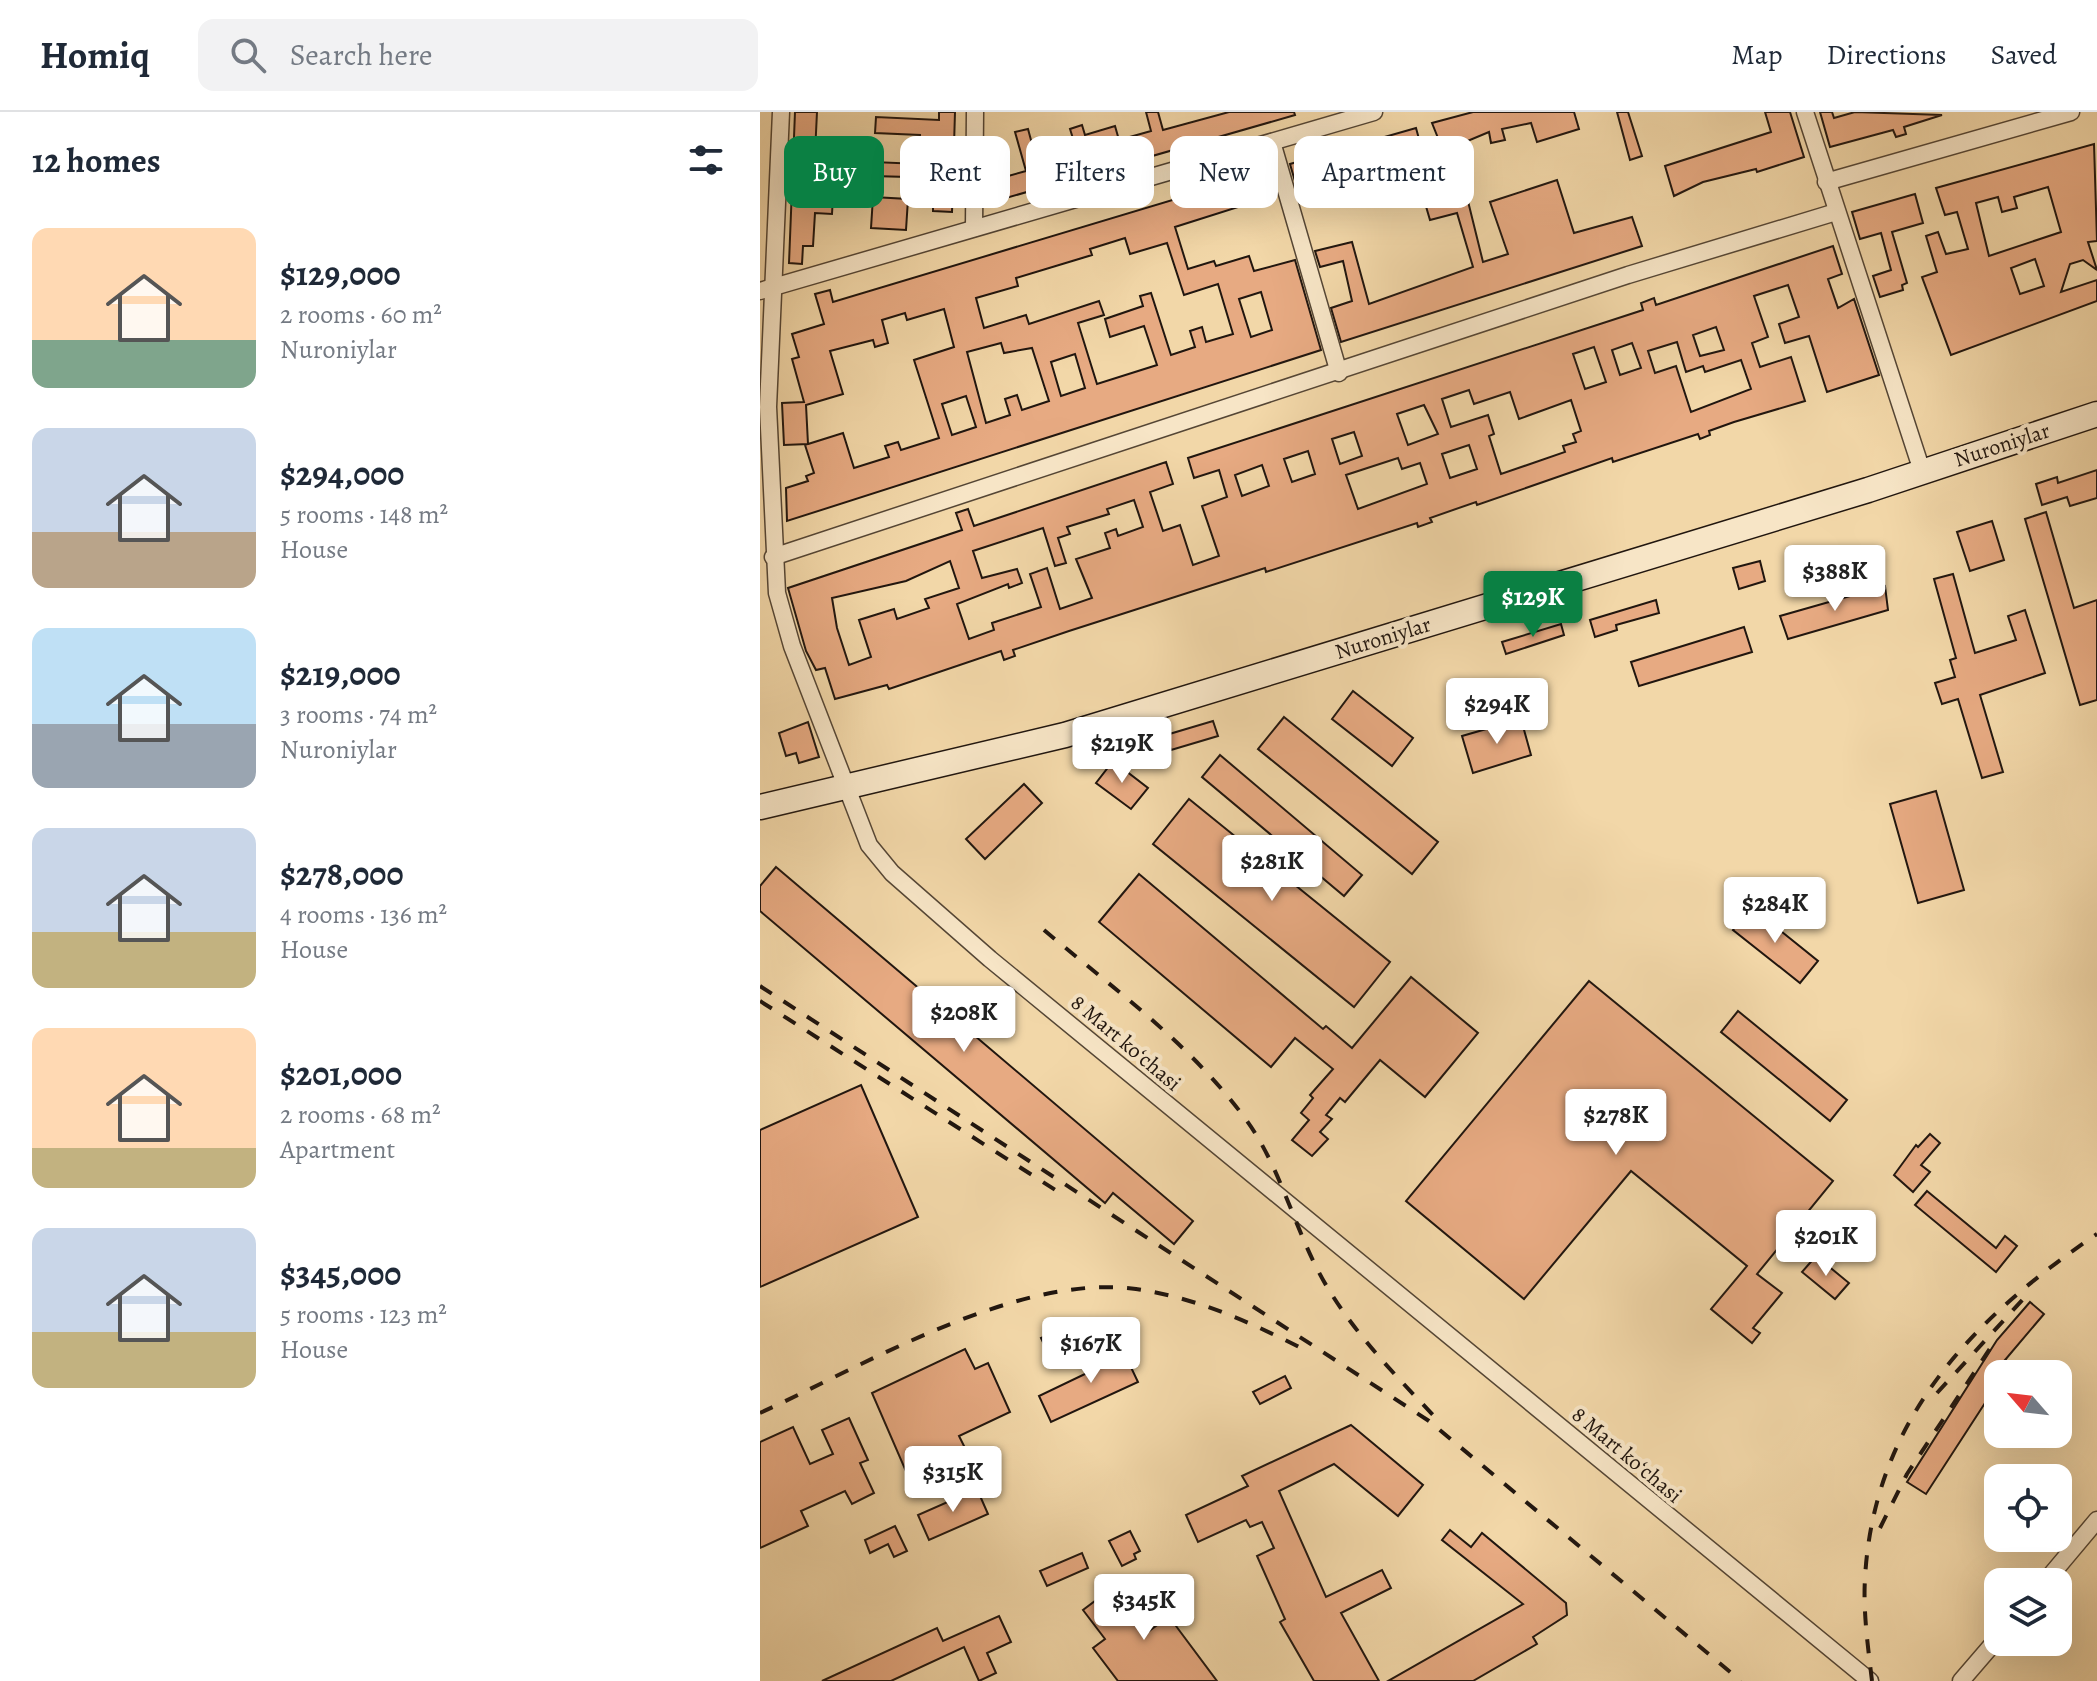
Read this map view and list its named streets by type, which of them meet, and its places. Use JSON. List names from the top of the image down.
{
  "streets": {
    "main road": ["Nuroniylar"],
    "street": ["8 Mart koʻchasi"]
  },
  "crossings": [
    ["Nuroniylar", "8 Mart koʻchasi"]
  ],
  "north": "top left",
  "page": {
    "header": "Homiq",
    "search": "Search here",
    "nav": ["Map", "Directions", "Saved"],
    "heading": "12 homes",
    "chip": [
      "Buy",
      "Rent",
      "Filters",
      "New",
      "Apartment"
    ],
    "list": [
      {
        "name": "$129,000",
        "note": "2 rooms · 60 m² · Nuroniylar"
      },
      {
        "name": "$294,000",
        "note": "5 rooms · 148 m² · House"
      },
      {
        "name": "$219,000",
        "note": "3 rooms · 74 m² · Nuroniylar"
      },
      {
        "name": "$278,000",
        "note": "4 rooms · 136 m² · House"
      },
      {
        "name": "$201,000",
        "note": "2 rooms · 68 m² · Apartment"
      },
      {
        "name": "$345,000",
        "note": "5 rooms · 123 m² · House"
      }
    ],
    "price": [
      "$388K",
      "$129K",
      "$294K",
      "$219K",
      "$281K",
      "$284K",
      "$208K",
      "$278K",
      "$201K",
      "$167K",
      "$315K",
      "$345K"
    ]
  }
}
